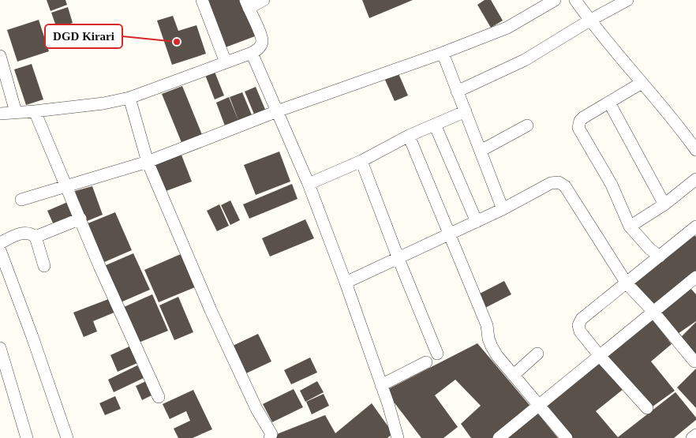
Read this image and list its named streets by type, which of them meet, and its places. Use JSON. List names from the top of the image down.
{
  "places": ["DGD Kirari"]
}
